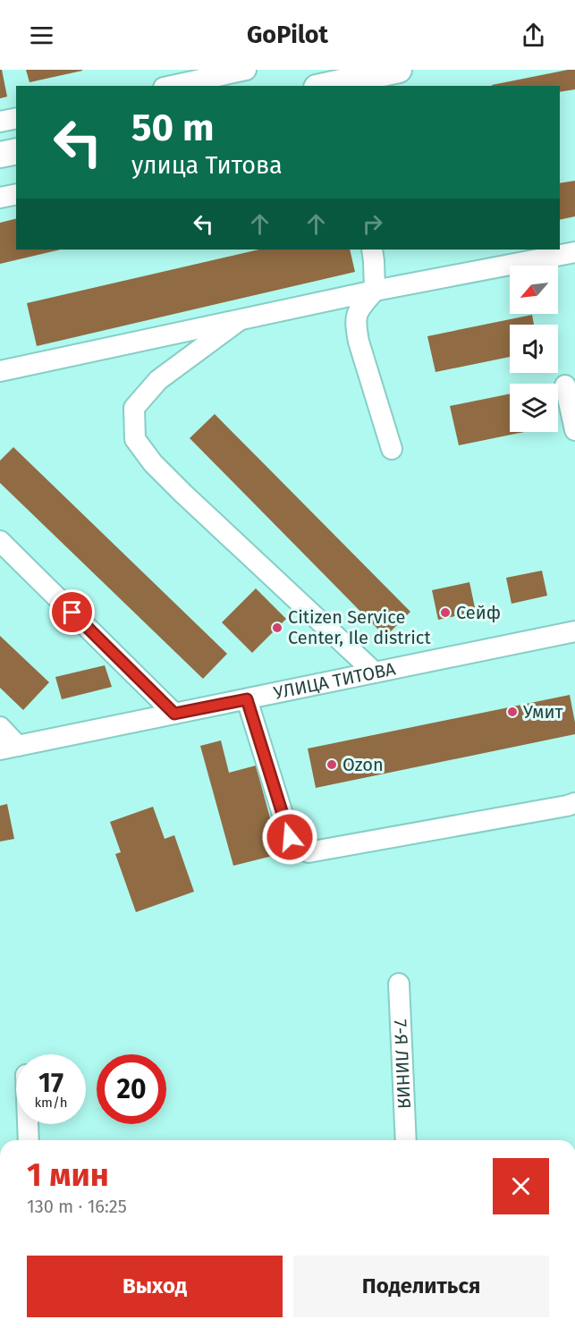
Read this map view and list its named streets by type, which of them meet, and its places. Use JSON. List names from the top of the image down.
{
  "streets": {
    "street": ["УЛИЦА ТИТОВА", "7-Я ЛИНИЯ"]
  },
  "places": [
    "Сейф",
    "Citizen Service Center, Ile district",
    "Умит",
    "Ozon"
  ],
  "north": "bottom left",
  "page": {
    "header": "GoPilot",
    "turn": ["50 m", "улица Титова"],
    "speed": "17 km/h",
    "limit": "20",
    "heading": ["1 мин", "130 m · 16:25"],
    "buttons": ["Выход", "Поделиться"]
  }
}
